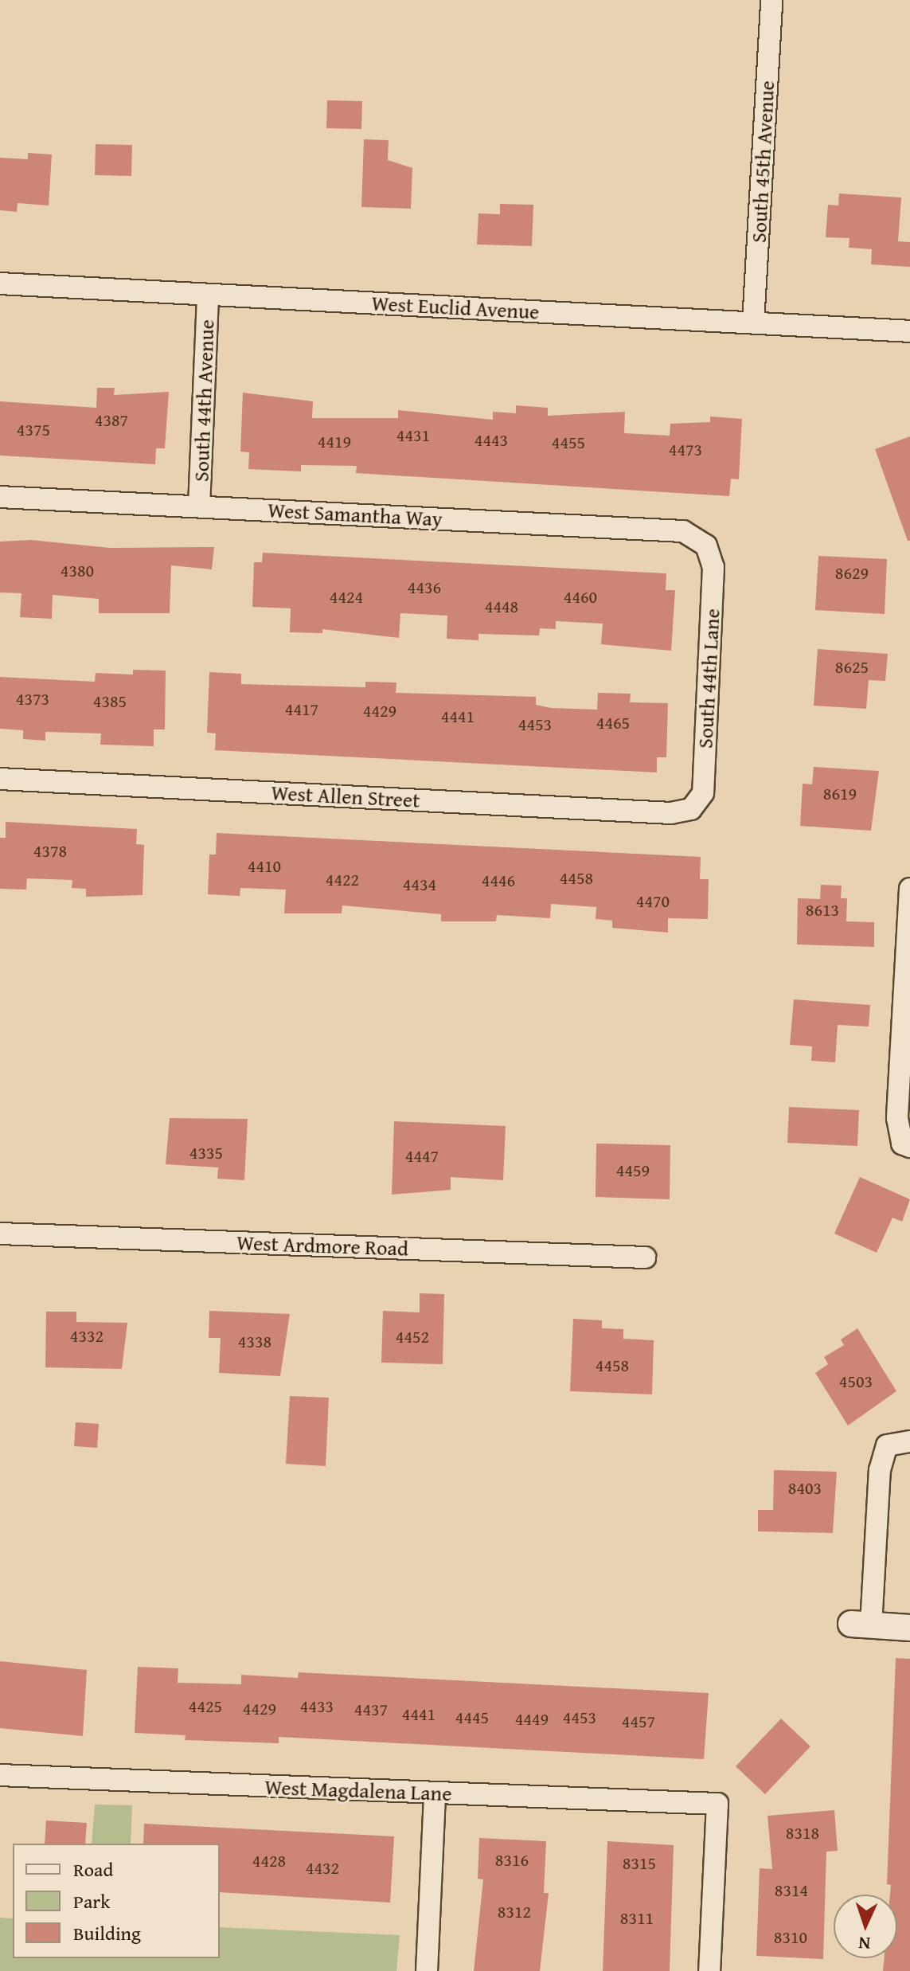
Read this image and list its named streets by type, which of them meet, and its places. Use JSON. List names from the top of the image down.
{
  "streets": {
    "street": [
      "South 45th Avenue",
      "West Euclid Avenue",
      "South 44th Avenue",
      "West Samantha Way",
      "South 44th Lane",
      "West Allen Street",
      "West Ardmore Road",
      "West Magdalena Lane"
    ]
  },
  "crossings": [
    ["South 45th Avenue", "West Euclid Avenue"],
    ["West Euclid Avenue", "South 44th Avenue"],
    ["South 44th Avenue", "West Samantha Way"],
    ["West Samantha Way", "South 44th Lane"],
    ["South 44th Lane", "West Allen Street"]
  ],
  "house_numbers": [
    "4387",
    "4375",
    "4431",
    "4443",
    "4419",
    "4455",
    "4473",
    "4380",
    "8629",
    "4436",
    "4424",
    "4460",
    "4448",
    "8625",
    "4373",
    "4385",
    "4417",
    "4429",
    "4441",
    "4465",
    "4453",
    "8619",
    "4378",
    "4410",
    "4458",
    "4422",
    "4446",
    "4434",
    "4470",
    "8613",
    "4335",
    "4447",
    "4459",
    "4332",
    "4452",
    "4338",
    "4458",
    "4503",
    "8403",
    "4425",
    "4433",
    "4429",
    "4437",
    "4441",
    "4445",
    "4453",
    "4449",
    "4457",
    "8318",
    "8316",
    "4428",
    "8315",
    "4432",
    "8314",
    "8312",
    "8311",
    "8310"
  ],
  "legend": ["Road", "Park", "Building"],
  "north": "bottom"
}
